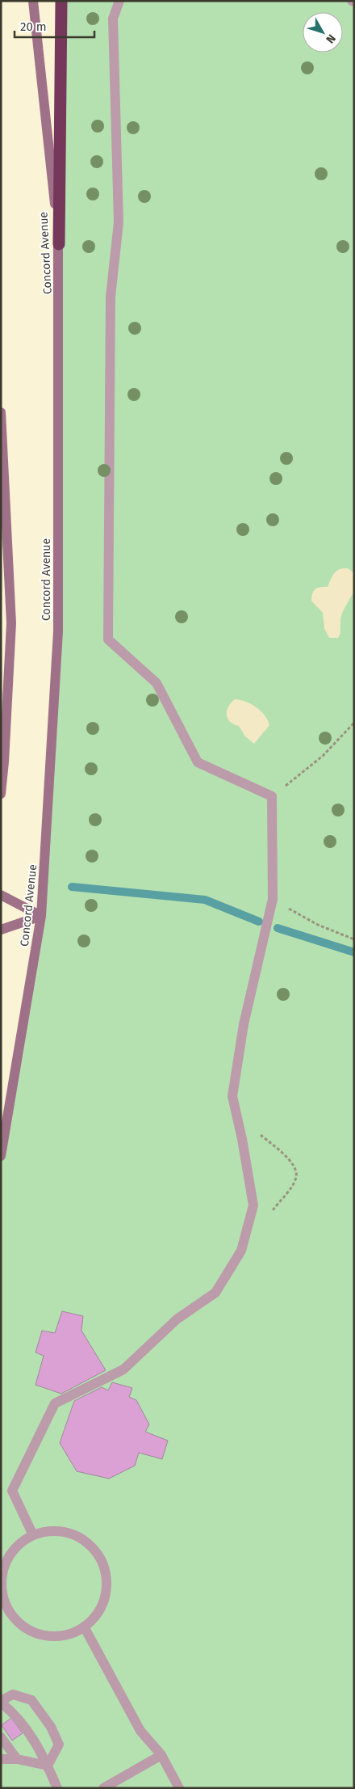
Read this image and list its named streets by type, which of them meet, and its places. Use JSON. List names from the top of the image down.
{
  "streets": {
    "main road": ["Concord Avenue"]
  },
  "scale_bar": "20 m",
  "north": "bottom right"
}
